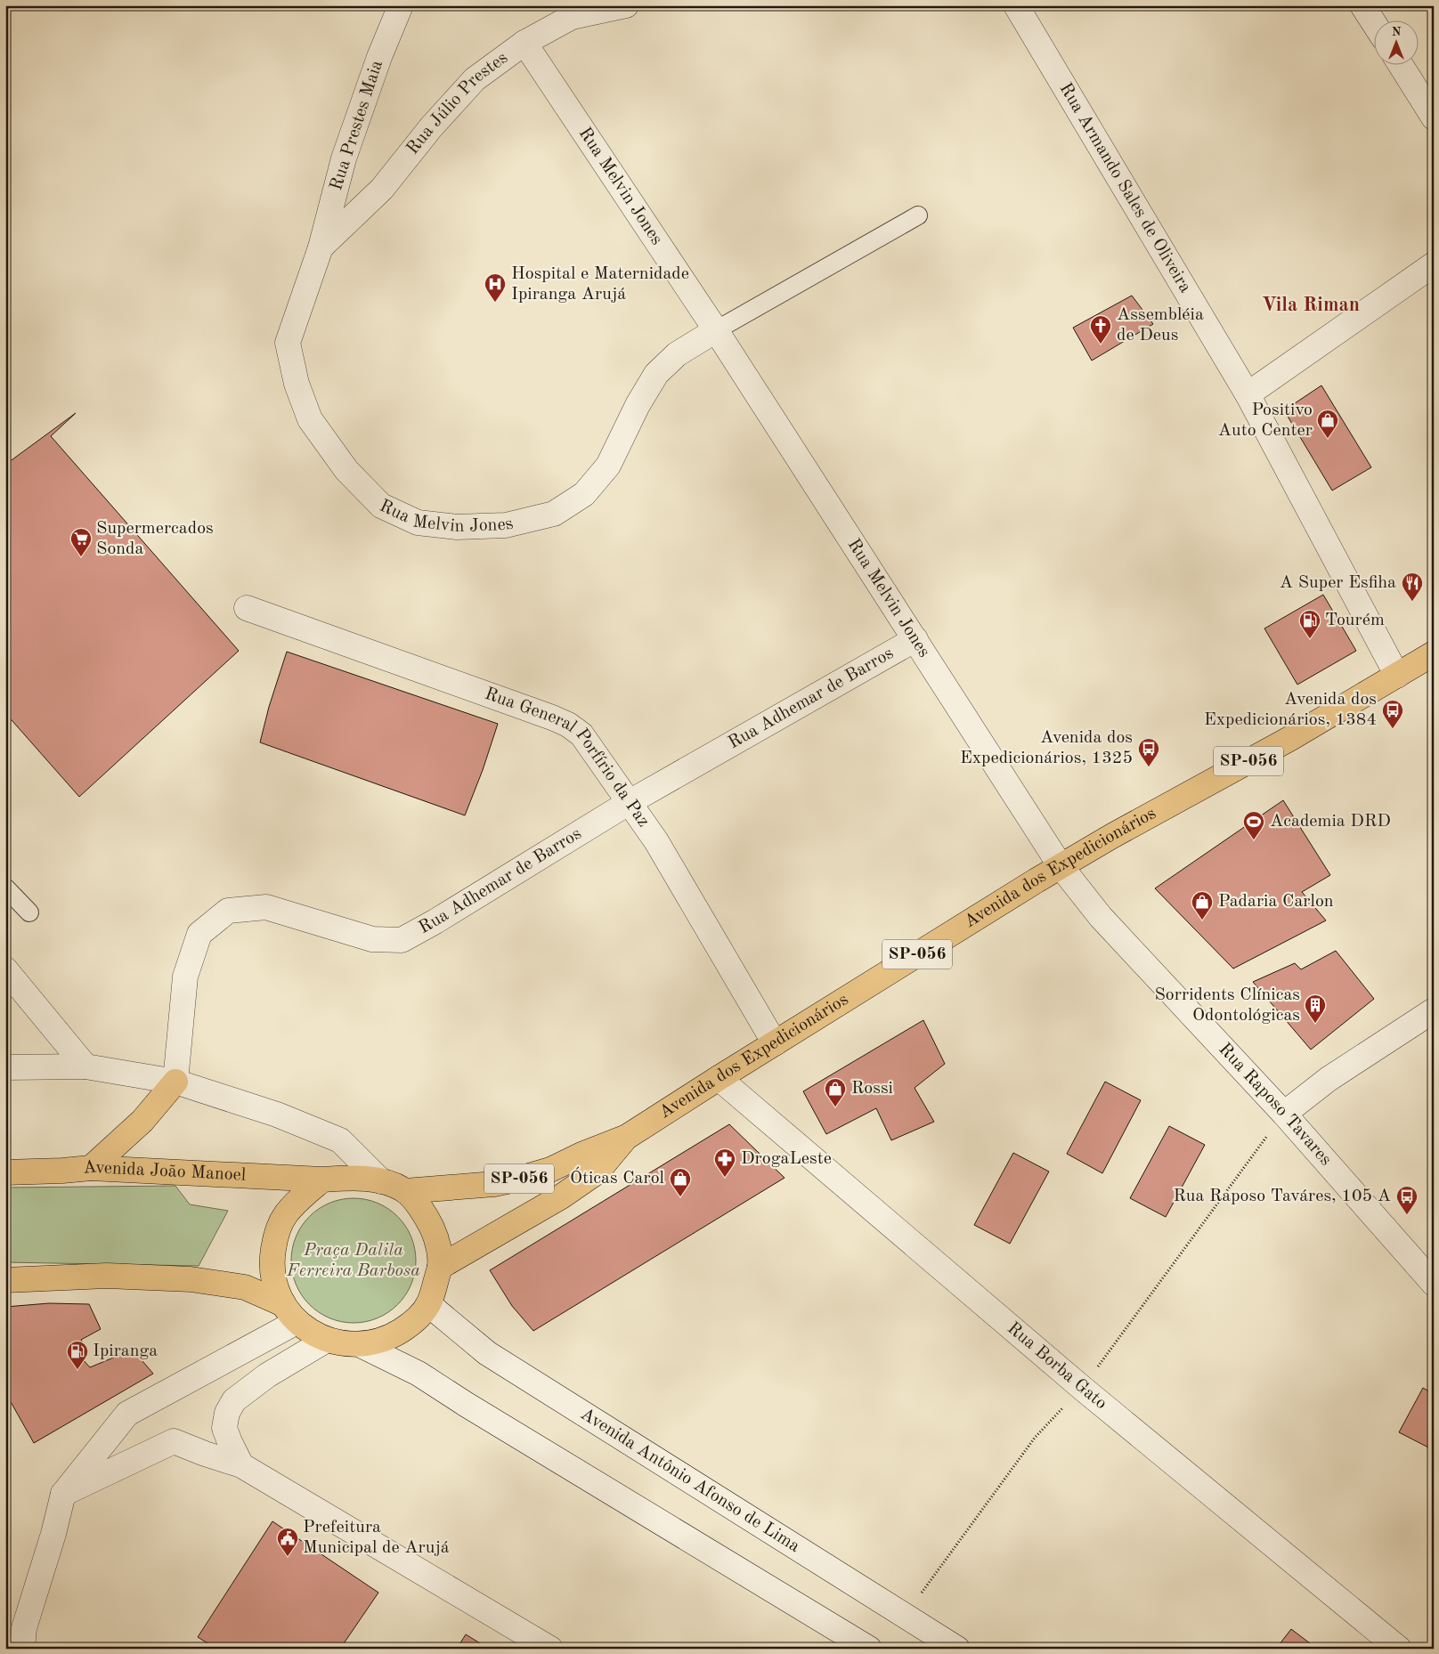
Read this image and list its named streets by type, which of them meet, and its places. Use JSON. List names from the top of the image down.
{
  "streets": {
    "main road": ["SP-056", "Avenida dos Expedicionários", "Avenida João Manoel"],
    "street": [
      "Rua Júlio Prestes",
      "Rua Prestes Maia",
      "Rua Melvin Jones",
      "Rua Armando Sales de Oliveira",
      "Rua Adhemar de Barros",
      "Rua General Porfírio da Paz",
      "Rua Raposo Tavares",
      "Rua Borba Gato",
      "Avenida Antônio Afonso de Lima"
    ]
  },
  "crossings": [
    ["Rua Júlio Prestes", "Rua Prestes Maia"],
    ["Rua Júlio Prestes", "Rua Melvin Jones"],
    ["Rua Prestes Maia", "Rua Melvin Jones"],
    ["Rua Melvin Jones", "Rua Adhemar de Barros"],
    ["Rua Melvin Jones", "Avenida dos Expedicionários"],
    ["Rua Melvin Jones", "Rua Raposo Tavares"],
    ["Rua Armando Sales de Oliveira", "Avenida dos Expedicionários"],
    ["Rua Adhemar de Barros", "Rua General Porfírio da Paz"],
    ["Rua General Porfírio da Paz", "Avenida dos Expedicionários"],
    ["SP-056", "Avenida dos Expedicionários"],
    ["SP-056", "Avenida João Manoel"],
    ["SP-056", "Avenida Antônio Afonso de Lima"],
    ["Avenida dos Expedicionários", "Rua Raposo Tavares"],
    ["Avenida dos Expedicionários", "Rua Borba Gato"]
  ],
  "districts": ["Vila Riman"],
  "parks": ["Praça Dalila Ferreira Barbosa"],
  "places": {
    "hospital": ["Hospital e Maternidade Ipiranga Arujá"],
    "church": ["Assembléia de Deus"],
    "shop": [
      "Positivo Auto Center",
      "Padaria Carlon",
      "Rossi",
      "Óticas Carol"
    ],
    "supermarket": ["Supermercados Sonda"],
    "restaurant": ["A Super Esfiha"],
    "fuel station": ["Tourém", "Ipiranga"],
    "bus stop": ["Avenida dos Expedicionários, 1384", "Avenida dos Expedicionários, 1325", "Rua Raposo Taváres, 105 A"],
    "sports": ["Academia DRD"],
    "building": ["Sorridents Clínicas Odontológicas"],
    "pharmacy": ["DrogaLeste"],
    "public building": ["Prefeitura Municipal de Arujá"]
  },
  "north": "top"
}
